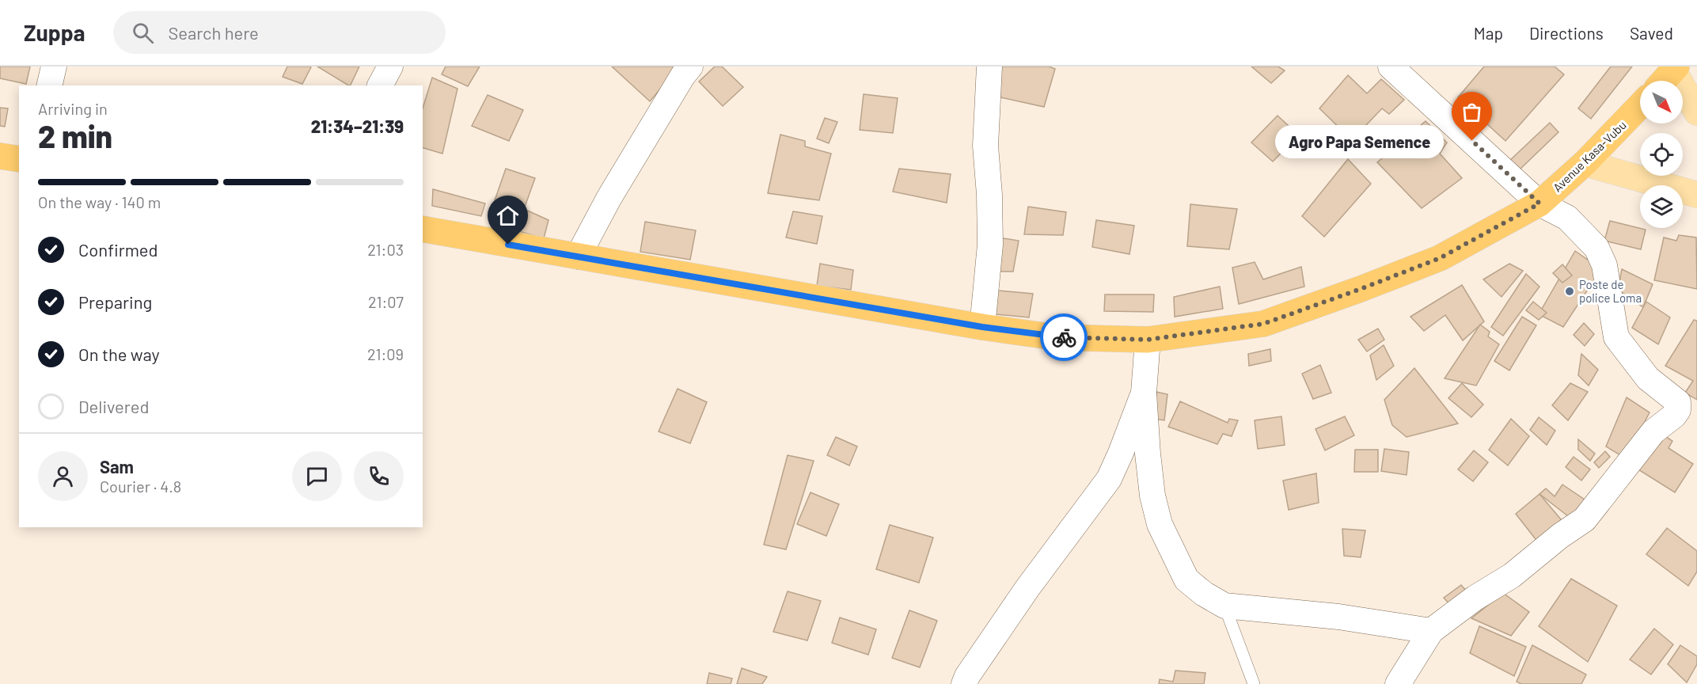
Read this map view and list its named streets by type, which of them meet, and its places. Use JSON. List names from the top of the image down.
{
  "streets": {
    "highway": ["Avenue Kasa-Vubu"]
  },
  "places": ["Agro Papa Semence", "Poste de police Loma"],
  "north": "bottom right",
  "page": {
    "header": "Zuppa",
    "search": "Search here",
    "nav": ["Map", "Directions", "Saved"],
    "heading": ["2 min", "Arriving in", "21:34–21:39"],
    "panel": ["Sam", "Courier · 4.8"],
    "bubble": "Agro Papa Semence",
    "bar": "On the way · 140 m",
    "list": [
      ["Confirmed", "21:03"],
      ["Preparing", "21:07"],
      ["On the way", "21:09"],
      "Delivered"
    ]
  }
}
